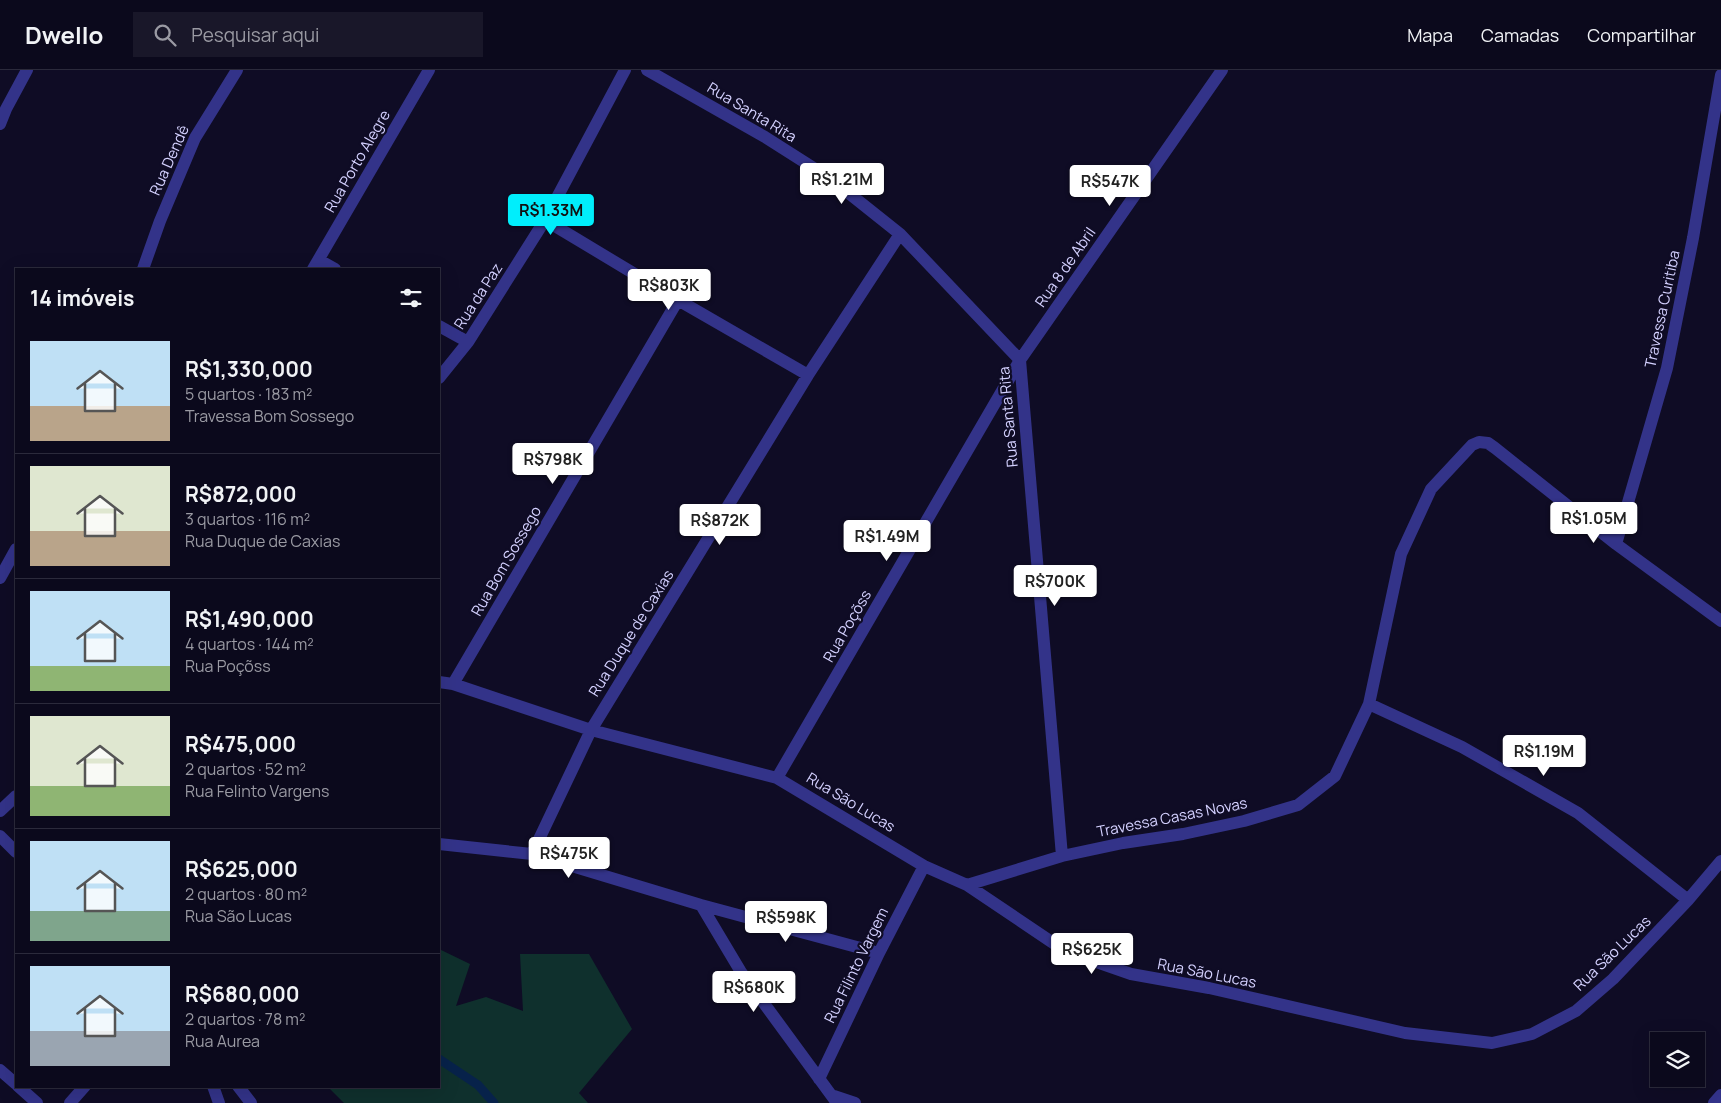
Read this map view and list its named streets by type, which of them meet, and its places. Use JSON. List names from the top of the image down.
{
  "streets": {
    "street": [
      "Rua Santa Rita",
      "Rua Dendê",
      "Rua Porto Alegre",
      "Rua 8 de Abril",
      "Rua da Paz",
      "Travessa Curitiba",
      "Rua Bom Sossego",
      "Rua Poçõss",
      "Rua Duque de Caxias",
      "Rua São Lucas",
      "Travessa Casas Novas",
      "Rua Filinto Vargem"
    ]
  },
  "crossings": [
    ["Rua Santa Rita", "Rua 8 de Abril"],
    ["Rua Santa Rita", "Rua Poçõss"],
    ["Rua Santa Rita", "Rua Duque de Caxias"],
    ["Rua Santa Rita", "Travessa Casas Novas"],
    ["Rua 8 de Abril", "Rua Poçõss"],
    ["Travessa Curitiba", "Travessa Casas Novas"],
    ["Rua Bom Sossego", "Rua São Lucas"],
    ["Rua Poçõss", "Rua São Lucas"],
    ["Rua Duque de Caxias", "Rua São Lucas"],
    ["Rua São Lucas", "Travessa Casas Novas"],
    ["Rua São Lucas", "Rua Filinto Vargem"]
  ],
  "page": {
    "header": "Dwello",
    "search": "Pesquisar aqui",
    "nav": ["Mapa", "Camadas", "Compartilhar"],
    "price": [
      "R$1.21M",
      "R$547K",
      "R$1.33M",
      "R$803K",
      "R$798K",
      "R$1.05M",
      "R$872K",
      "R$1.49M",
      "R$700K",
      "R$1.19M",
      "R$475K",
      "R$598K",
      "R$625K",
      "R$680K"
    ],
    "heading": "14 imóveis",
    "list": [
      {
        "name": "R$1,330,000",
        "note": "5 quartos · 183 m² · Travessa Bom Sossego"
      },
      {
        "name": "R$872,000",
        "note": "3 quartos · 116 m² · Rua Duque de Caxias"
      },
      {
        "name": "R$1,490,000",
        "note": "4 quartos · 144 m² · Rua Poçõss"
      },
      {
        "name": "R$475,000",
        "note": "2 quartos · 52 m² · Rua Felinto Vargens"
      },
      {
        "name": "R$625,000",
        "note": "2 quartos · 80 m² · Rua São Lucas"
      },
      {
        "name": "R$680,000",
        "note": "2 quartos · 78 m² · Rua Aurea"
      }
    ]
  }
}
